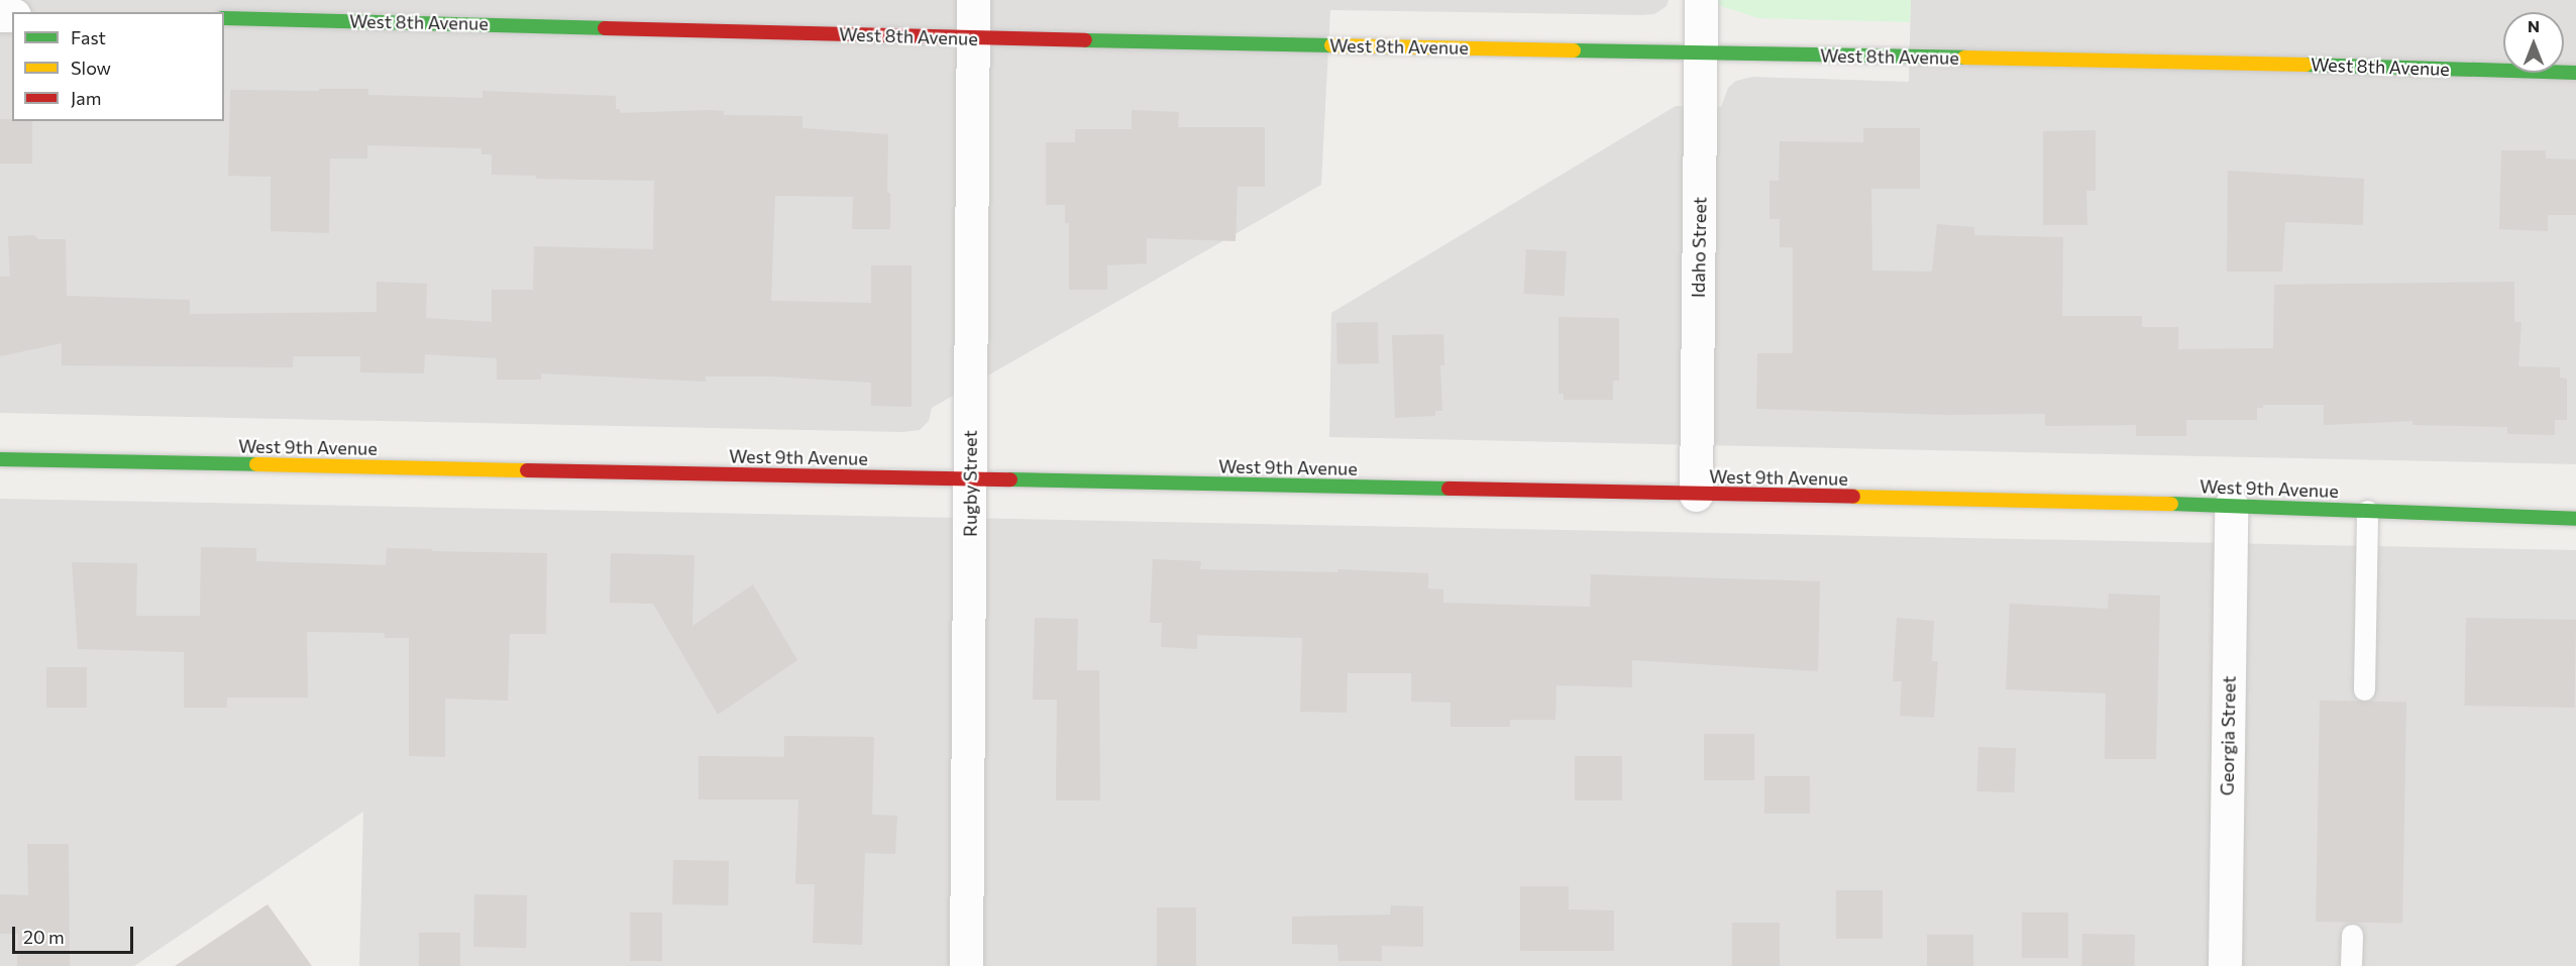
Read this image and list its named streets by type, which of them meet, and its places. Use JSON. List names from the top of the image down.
{
  "streets": {
    "main road": ["West 8th Avenue", "West 9th Avenue"],
    "street": ["Idaho Street", "Rugby Street", "Georgia Street"]
  },
  "crossings": [
    ["West 8th Avenue", "Idaho Street"],
    ["West 8th Avenue", "Rugby Street"],
    ["Idaho Street", "West 9th Avenue"],
    ["West 9th Avenue", "Rugby Street"],
    ["West 9th Avenue", "Georgia Street"]
  ],
  "legend": ["Fast", "Slow", "Jam"],
  "scale_bar": "20 m",
  "north": "top"
}
